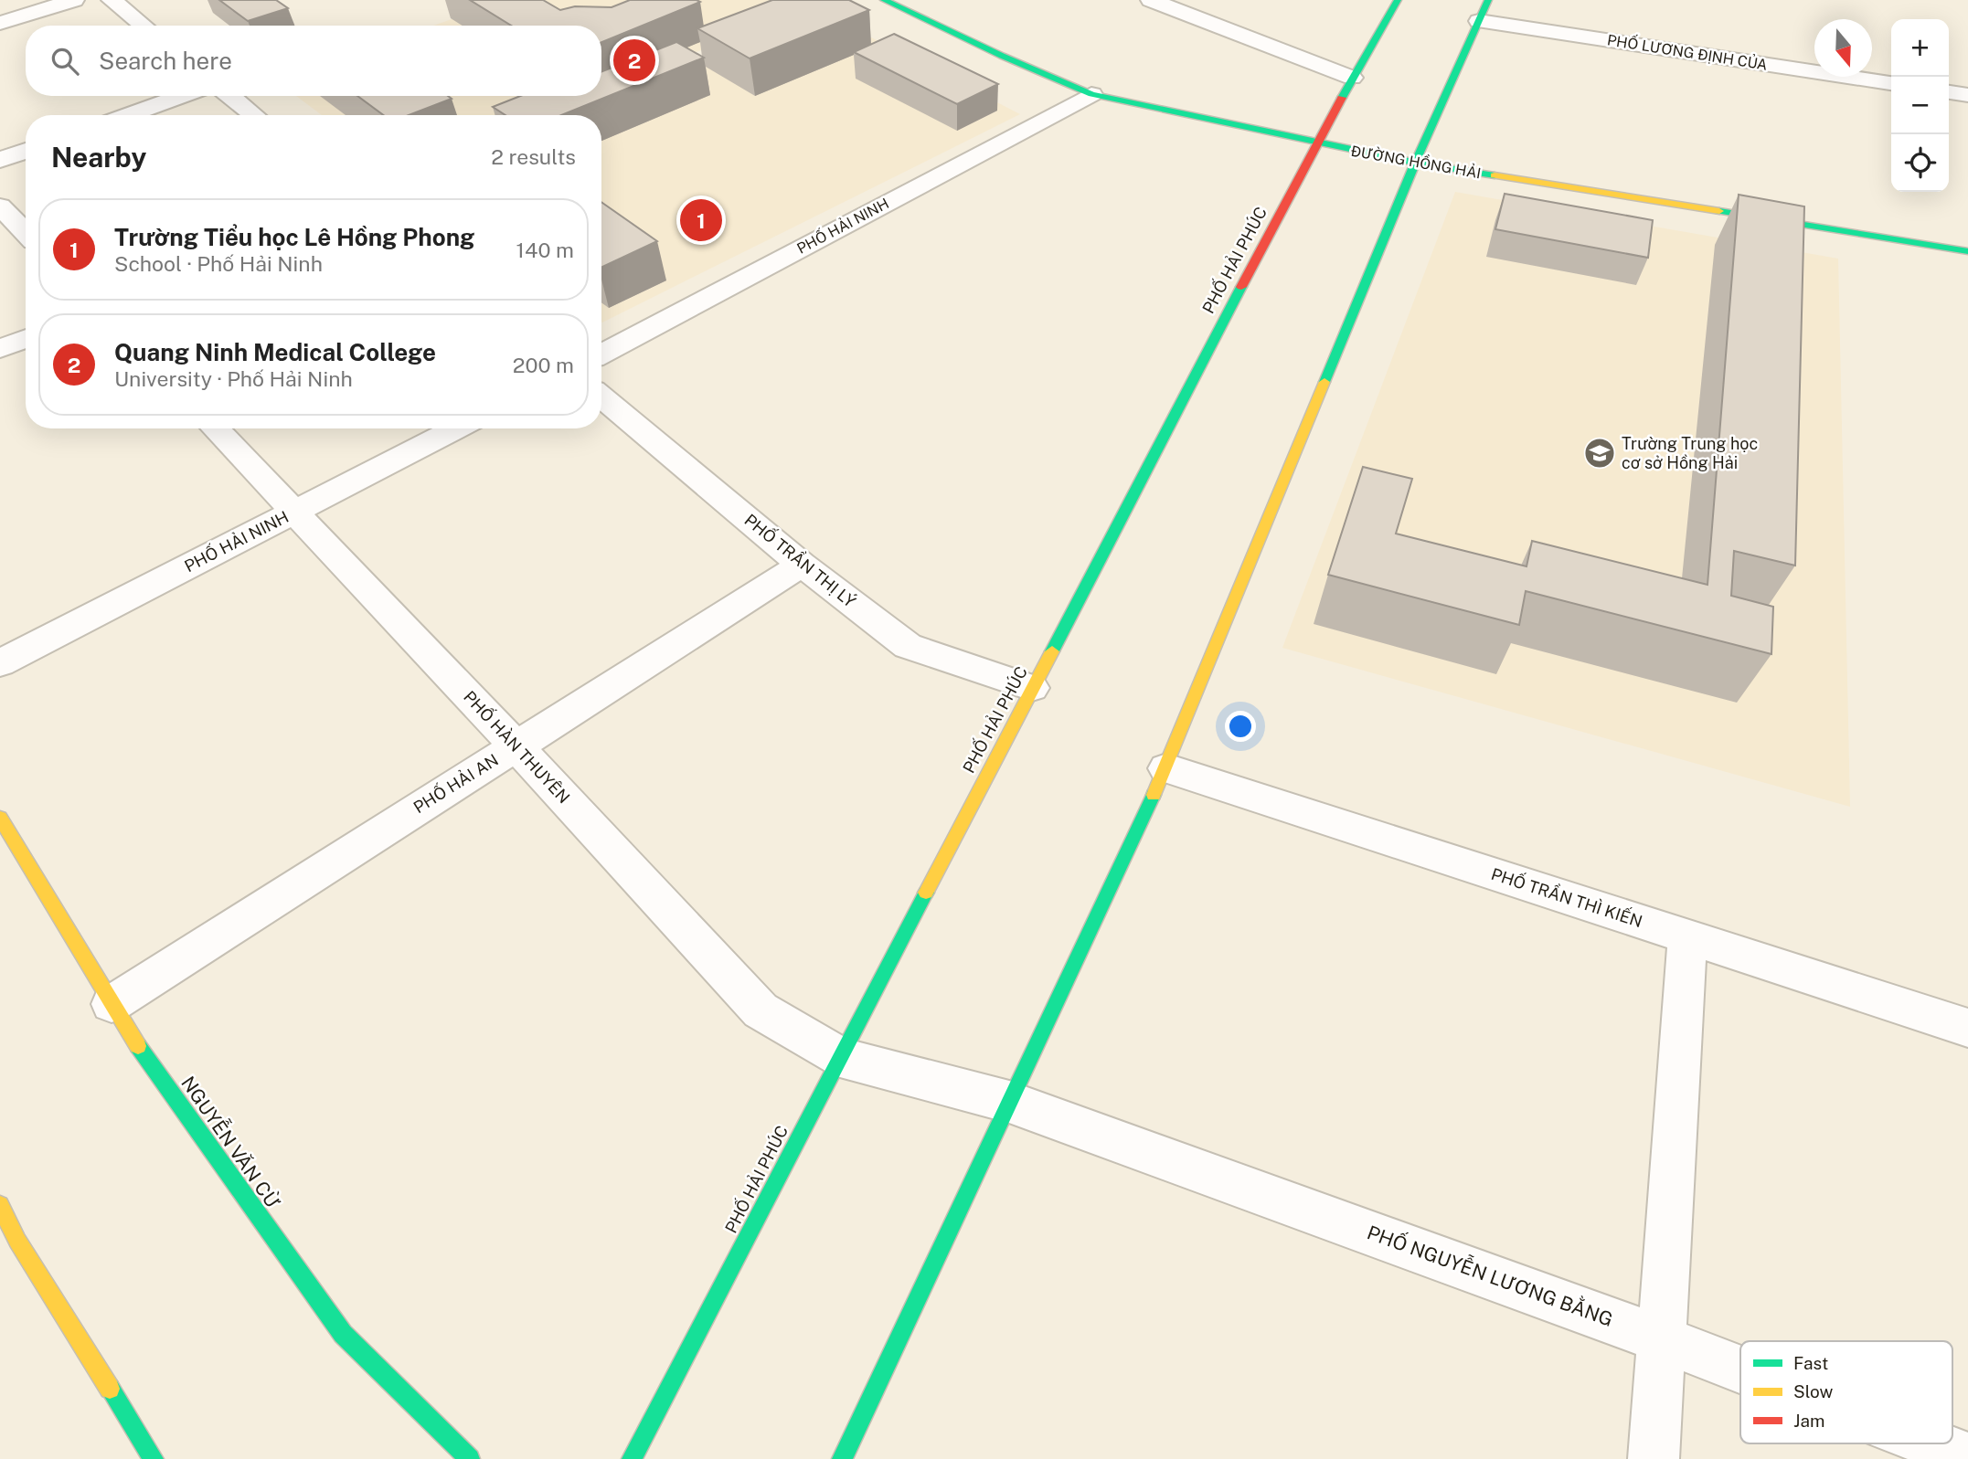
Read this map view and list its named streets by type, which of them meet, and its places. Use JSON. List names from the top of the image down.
{
  "streets": {
    "street": [
      "PHỐ LƯƠNG ĐỊNH CỦA",
      "ĐƯỜNG HỒNG HẢI",
      "PHỐ HẢI NINH",
      "PHỐ HẢI PHÚC",
      "PHỐ TRẦN THỊ LÝ",
      "PHỐ HÀN THUYÊN",
      "PHỐ HẢI AN",
      "PHỐ TRẦN THÌ KIẾN",
      "NGUYỄN VĂN CỪ",
      "PHỐ NGUYỄN LƯƠNG BẰNG"
    ]
  },
  "crossings": [
    ["ĐƯỜNG HỒNG HẢI", "PHỐ HẢI NINH"],
    ["ĐƯỜNG HỒNG HẢI", "PHỐ HẢI PHÚC"],
    ["PHỐ HẢI NINH", "PHỐ HÀN THUYÊN"],
    ["PHỐ HẢI PHÚC", "PHỐ TRẦN THỊ LÝ"],
    ["PHỐ HẢI PHÚC", "PHỐ HÀN THUYÊN"],
    ["PHỐ TRẦN THỊ LÝ", "PHỐ HẢI AN"],
    ["PHỐ HÀN THUYÊN", "PHỐ HẢI AN"],
    ["PHỐ HÀN THUYÊN", "PHỐ NGUYỄN LƯƠNG BẰNG"],
    ["PHỐ HẢI AN", "NGUYỄN VĂN CỪ"]
  ],
  "places": {
    "school or university": ["Trường Trung học cơ sở Hồng Hải"]
  },
  "legend": ["Fast", "Slow", "Jam"],
  "north": "bottom",
  "page": {
    "map_buttons": ["+", "−"],
    "search": "Search here",
    "pins": ["2", "1"],
    "heading": ["Nearby", "2 results"],
    "list": [
      {
        "mark": "1",
        "name": "Trường Tiểu học Lê Hồng Phong",
        "note": "School · Phố Hải Ninh",
        "value": "140 m"
      },
      {
        "mark": "2",
        "name": "Quang Ninh Medical College",
        "note": "University · Phố Hải Ninh",
        "value": "200 m"
      }
    ]
  }
}
